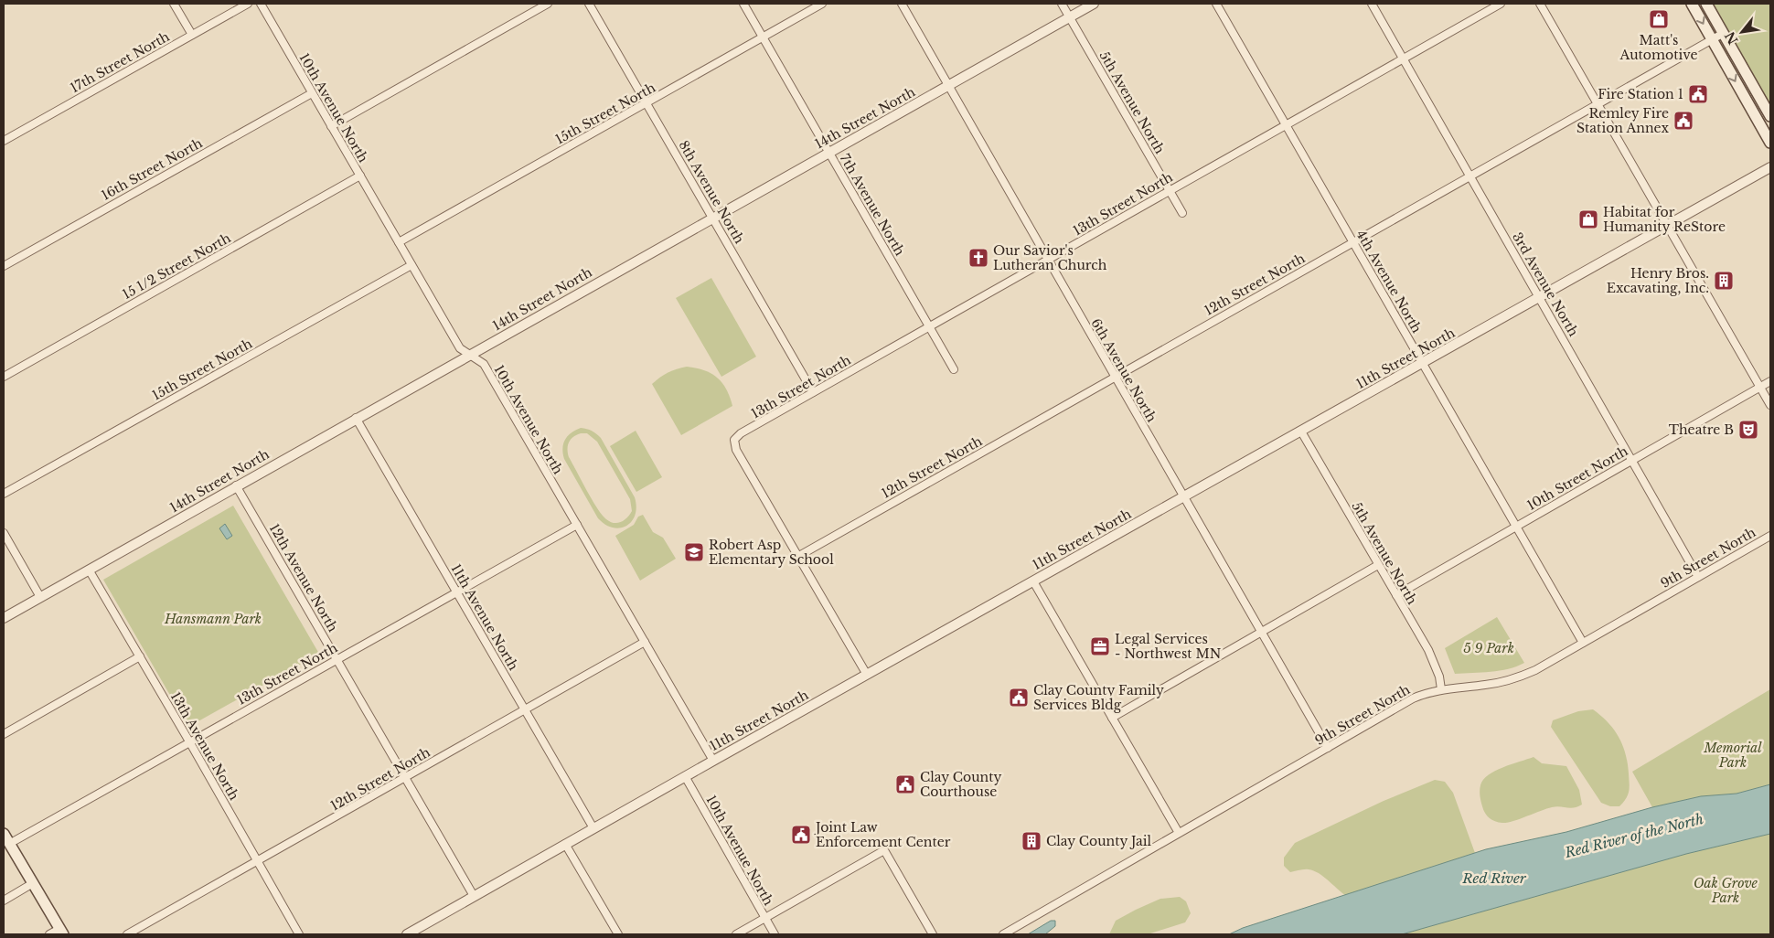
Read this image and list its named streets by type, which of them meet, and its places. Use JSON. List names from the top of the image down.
{
  "streets": {
    "street": [
      "17th Street North",
      "5th Avenue North",
      "10th Avenue North",
      "15th Street North",
      "14th Street North",
      "16th Street North",
      "8th Avenue North",
      "13th Street North",
      "7th Avenue North",
      "15 1/2 Street North",
      "4th Avenue North",
      "12th Street North",
      "3rd Avenue North",
      "11th Street North",
      "6th Avenue North",
      "10th Street North",
      "9th Street North",
      "12th Avenue North",
      "11th Avenue North",
      "13th Avenue North"
    ]
  },
  "crossings": [
    ["5th Avenue North", "14th Street North"],
    ["5th Avenue North", "13th Street North"],
    ["5th Avenue North", "11th Street North"],
    ["5th Avenue North", "10th Street North"],
    ["5th Avenue North", "9th Street North"],
    ["10th Avenue North", "15th Street North"],
    ["10th Avenue North", "14th Street North"],
    ["10th Avenue North", "16th Street North"],
    ["10th Avenue North", "13th Street North"],
    ["10th Avenue North", "15 1/2 Street North"],
    ["10th Avenue North", "12th Street North"],
    ["10th Avenue North", "11th Street North"],
    ["15th Street North", "8th Avenue North"],
    ["15th Street North", "7th Avenue North"],
    ["14th Street North", "8th Avenue North"],
    ["14th Street North", "7th Avenue North"],
    ["14th Street North", "6th Avenue North"],
    ["14th Street North", "12th Avenue North"],
    ["14th Street North", "11th Avenue North"],
    ["14th Street North", "13th Avenue North"],
    ["8th Avenue North", "13th Street North"],
    ["13th Street North", "7th Avenue North"],
    ["13th Street North", "4th Avenue North"],
    ["13th Street North", "12th Street North"],
    ["13th Street North", "3rd Avenue North"],
    ["13th Street North", "6th Avenue North"],
    ["13th Street North", "12th Avenue North"],
    ["13th Street North", "11th Avenue North"],
    ["13th Street North", "13th Avenue North"],
    ["4th Avenue North", "12th Street North"],
    ["4th Avenue North", "11th Street North"],
    ["4th Avenue North", "10th Street North"],
    ["4th Avenue North", "9th Street North"],
    ["12th Street North", "3rd Avenue North"],
    ["12th Street North", "6th Avenue North"],
    ["12th Street North", "12th Avenue North"],
    ["12th Street North", "11th Avenue North"],
    ["12th Street North", "13th Avenue North"],
    ["3rd Avenue North", "11th Street North"],
    ["3rd Avenue North", "10th Street North"],
    ["3rd Avenue North", "9th Street North"],
    ["11th Street North", "6th Avenue North"],
    ["11th Street North", "12th Avenue North"],
    ["11th Street North", "11th Avenue North"],
    ["6th Avenue North", "9th Street North"]
  ],
  "water": ["Red River of the North", "Red River"],
  "parks": [
    "Hansmann Park",
    "5 9 Park",
    "Memorial Park",
    "Oak Grove Park"
  ],
  "places": {
    "shop": ["Matt's Automotive", "Habitat for Humanity ReStore"],
    "public building": [
      "Fire Station 1",
      "Remley Fire Station Annex",
      "Clay County Family Services Bldg",
      "Clay County Courthouse",
      "Joint Law Enforcement Center"
    ],
    "church": ["Our Savior's Lutheran Church"],
    "building": ["Henry Bros. Excavating, Inc.", "Clay County Jail"],
    "theatre": ["Theatre B"],
    "school or university": ["Robert Asp Elementary School"],
    "office": ["Legal Services - Northwest MN"]
  },
  "north": "bottom left"
}
